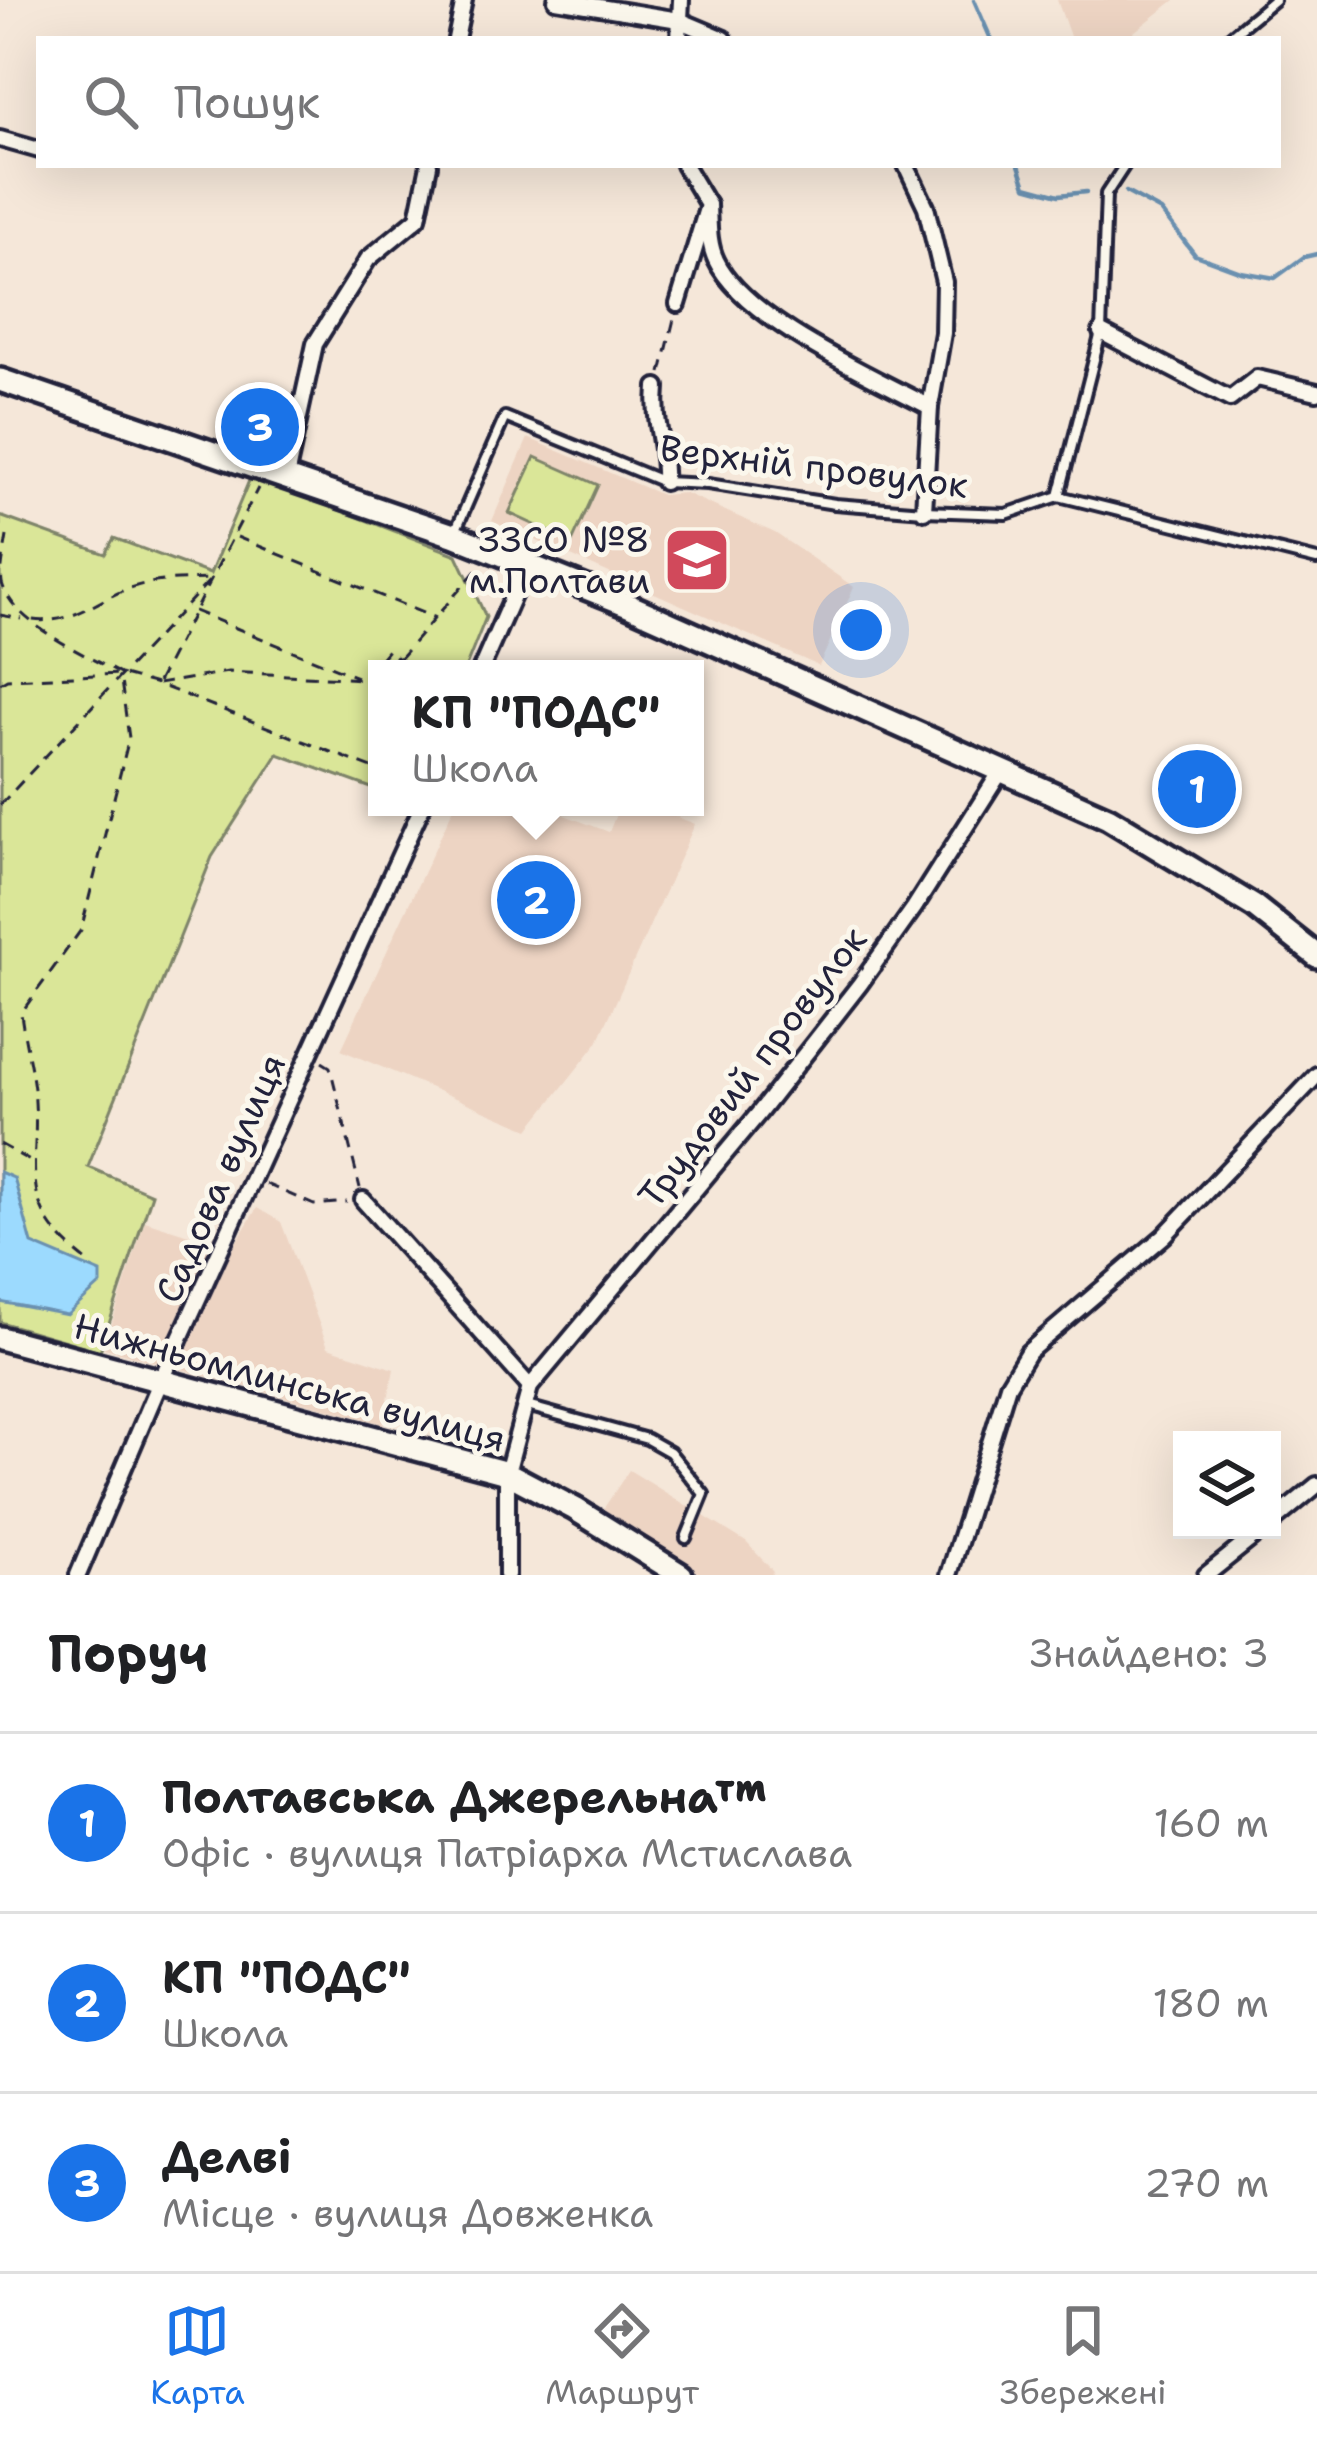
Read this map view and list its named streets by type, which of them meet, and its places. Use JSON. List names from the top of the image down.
{
  "streets": {
    "main road": ["Нижньомлинська вулиця"],
    "street": ["Трудовий провулок", "Садова вулиця"],
    "lane": ["Верхній провулок"]
  },
  "crossings": [
    ["Садова вулиця", "Нижньомлинська вулиця"]
  ],
  "places": {
    "school or university": ["ЗЗСО №8 м.Полтави"]
  },
  "page": {
    "search": "Пошук",
    "pins": ["3", "1", "2"],
    "popup": ["КП \"ПОДС\"", "Школа"],
    "heading": ["Поруч", "Знайдено: 3"],
    "list": [
      {
        "mark": "1",
        "name": "Полтавська Джерельна™",
        "note": "Офіс · вулиця Патріарха Мстислава",
        "value": "160 m"
      },
      {
        "mark": "2",
        "name": "КП \"ПОДС\"",
        "note": "Школа",
        "value": "180 m"
      },
      {
        "mark": "3",
        "name": "Делві",
        "note": "Місце · вулиця Довженка",
        "value": "270 m"
      }
    ],
    "nav": ["Карта", "Маршрут", "Збережені"]
  }
}
